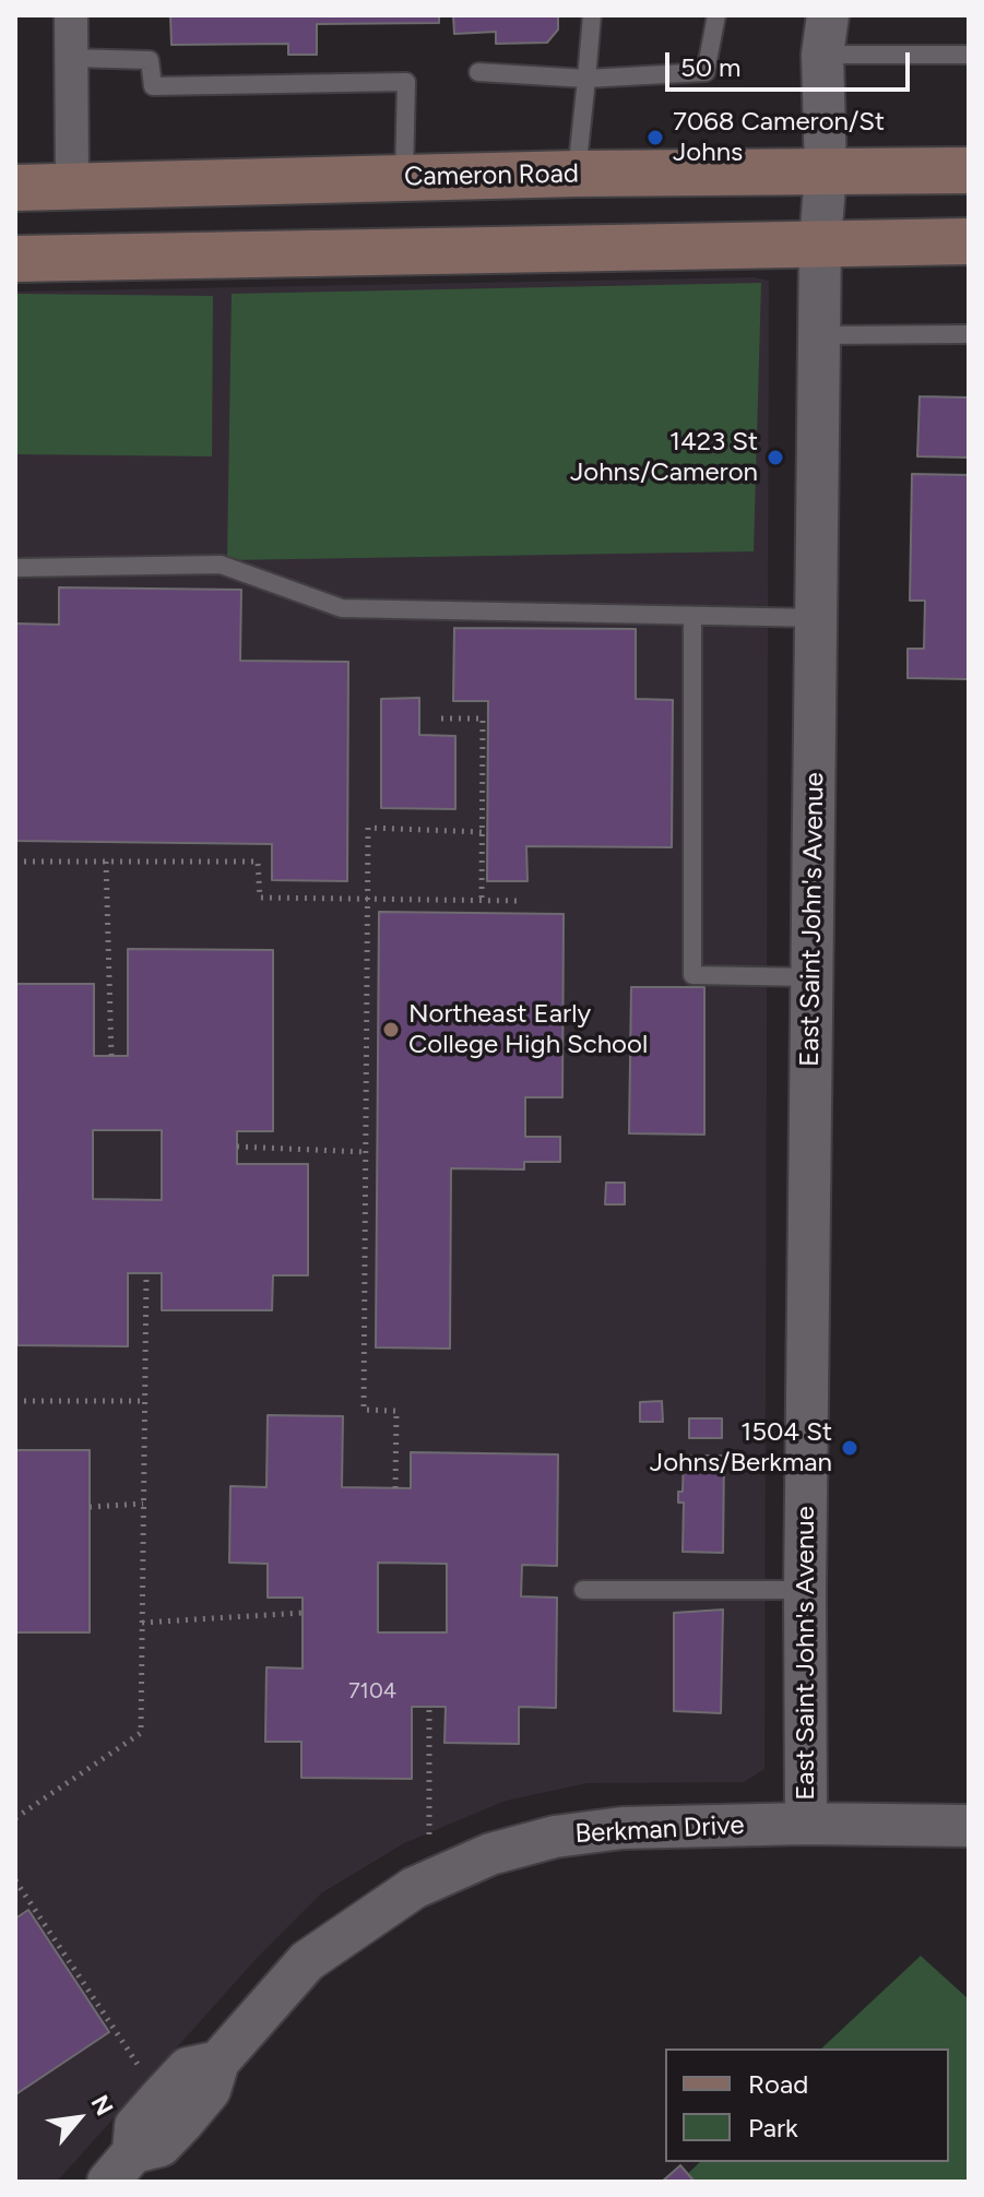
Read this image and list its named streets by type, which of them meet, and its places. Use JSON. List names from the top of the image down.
{
  "streets": {
    "main road": ["Cameron Road"],
    "street": ["East Saint John's Avenue", "Berkman Drive"]
  },
  "crossings": [
    ["Cameron Road", "East Saint John's Avenue"],
    ["East Saint John's Avenue", "Berkman Drive"]
  ],
  "places": [
    "7068 Cameron/St Johns",
    "1423 St Johns/Cameron",
    "Northeast Early College High School",
    "1504 St Johns/Berkman"
  ],
  "house_numbers": ["7104"],
  "legend": ["Road", "Park"],
  "scale_bar": "50 m",
  "north": "top right"
}
